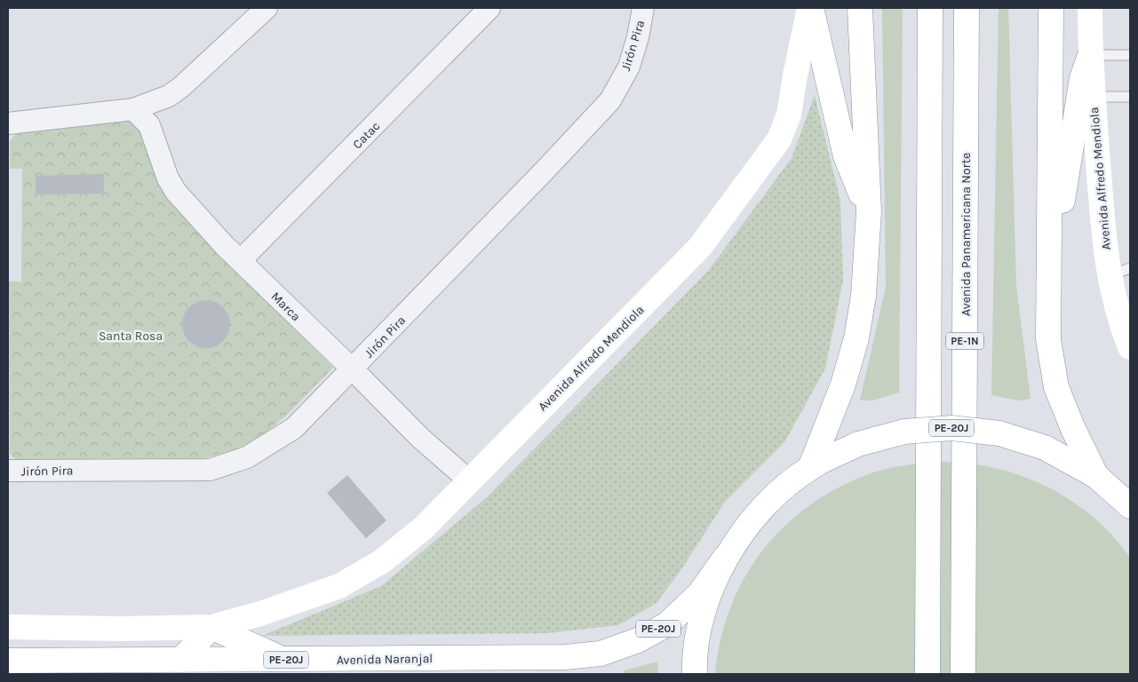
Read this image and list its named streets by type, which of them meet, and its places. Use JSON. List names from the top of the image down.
{
  "streets": {
    "main road": [
      "Avenida Alfredo Mendiola",
      "Avenida Panamericana Norte",
      "PE-1N",
      "PE-20J",
      "Avenida Naranjal"
    ],
    "street": ["Jirón Pira", "Catac", "Marca"]
  },
  "crossings": [
    ["Jirón Pira", "Marca"],
    ["Catac", "Marca"],
    ["Avenida Alfredo Mendiola", "Marca"],
    ["PE-20J", "Avenida Naranjal"]
  ],
  "parks": ["Santa Rosa"]
}
